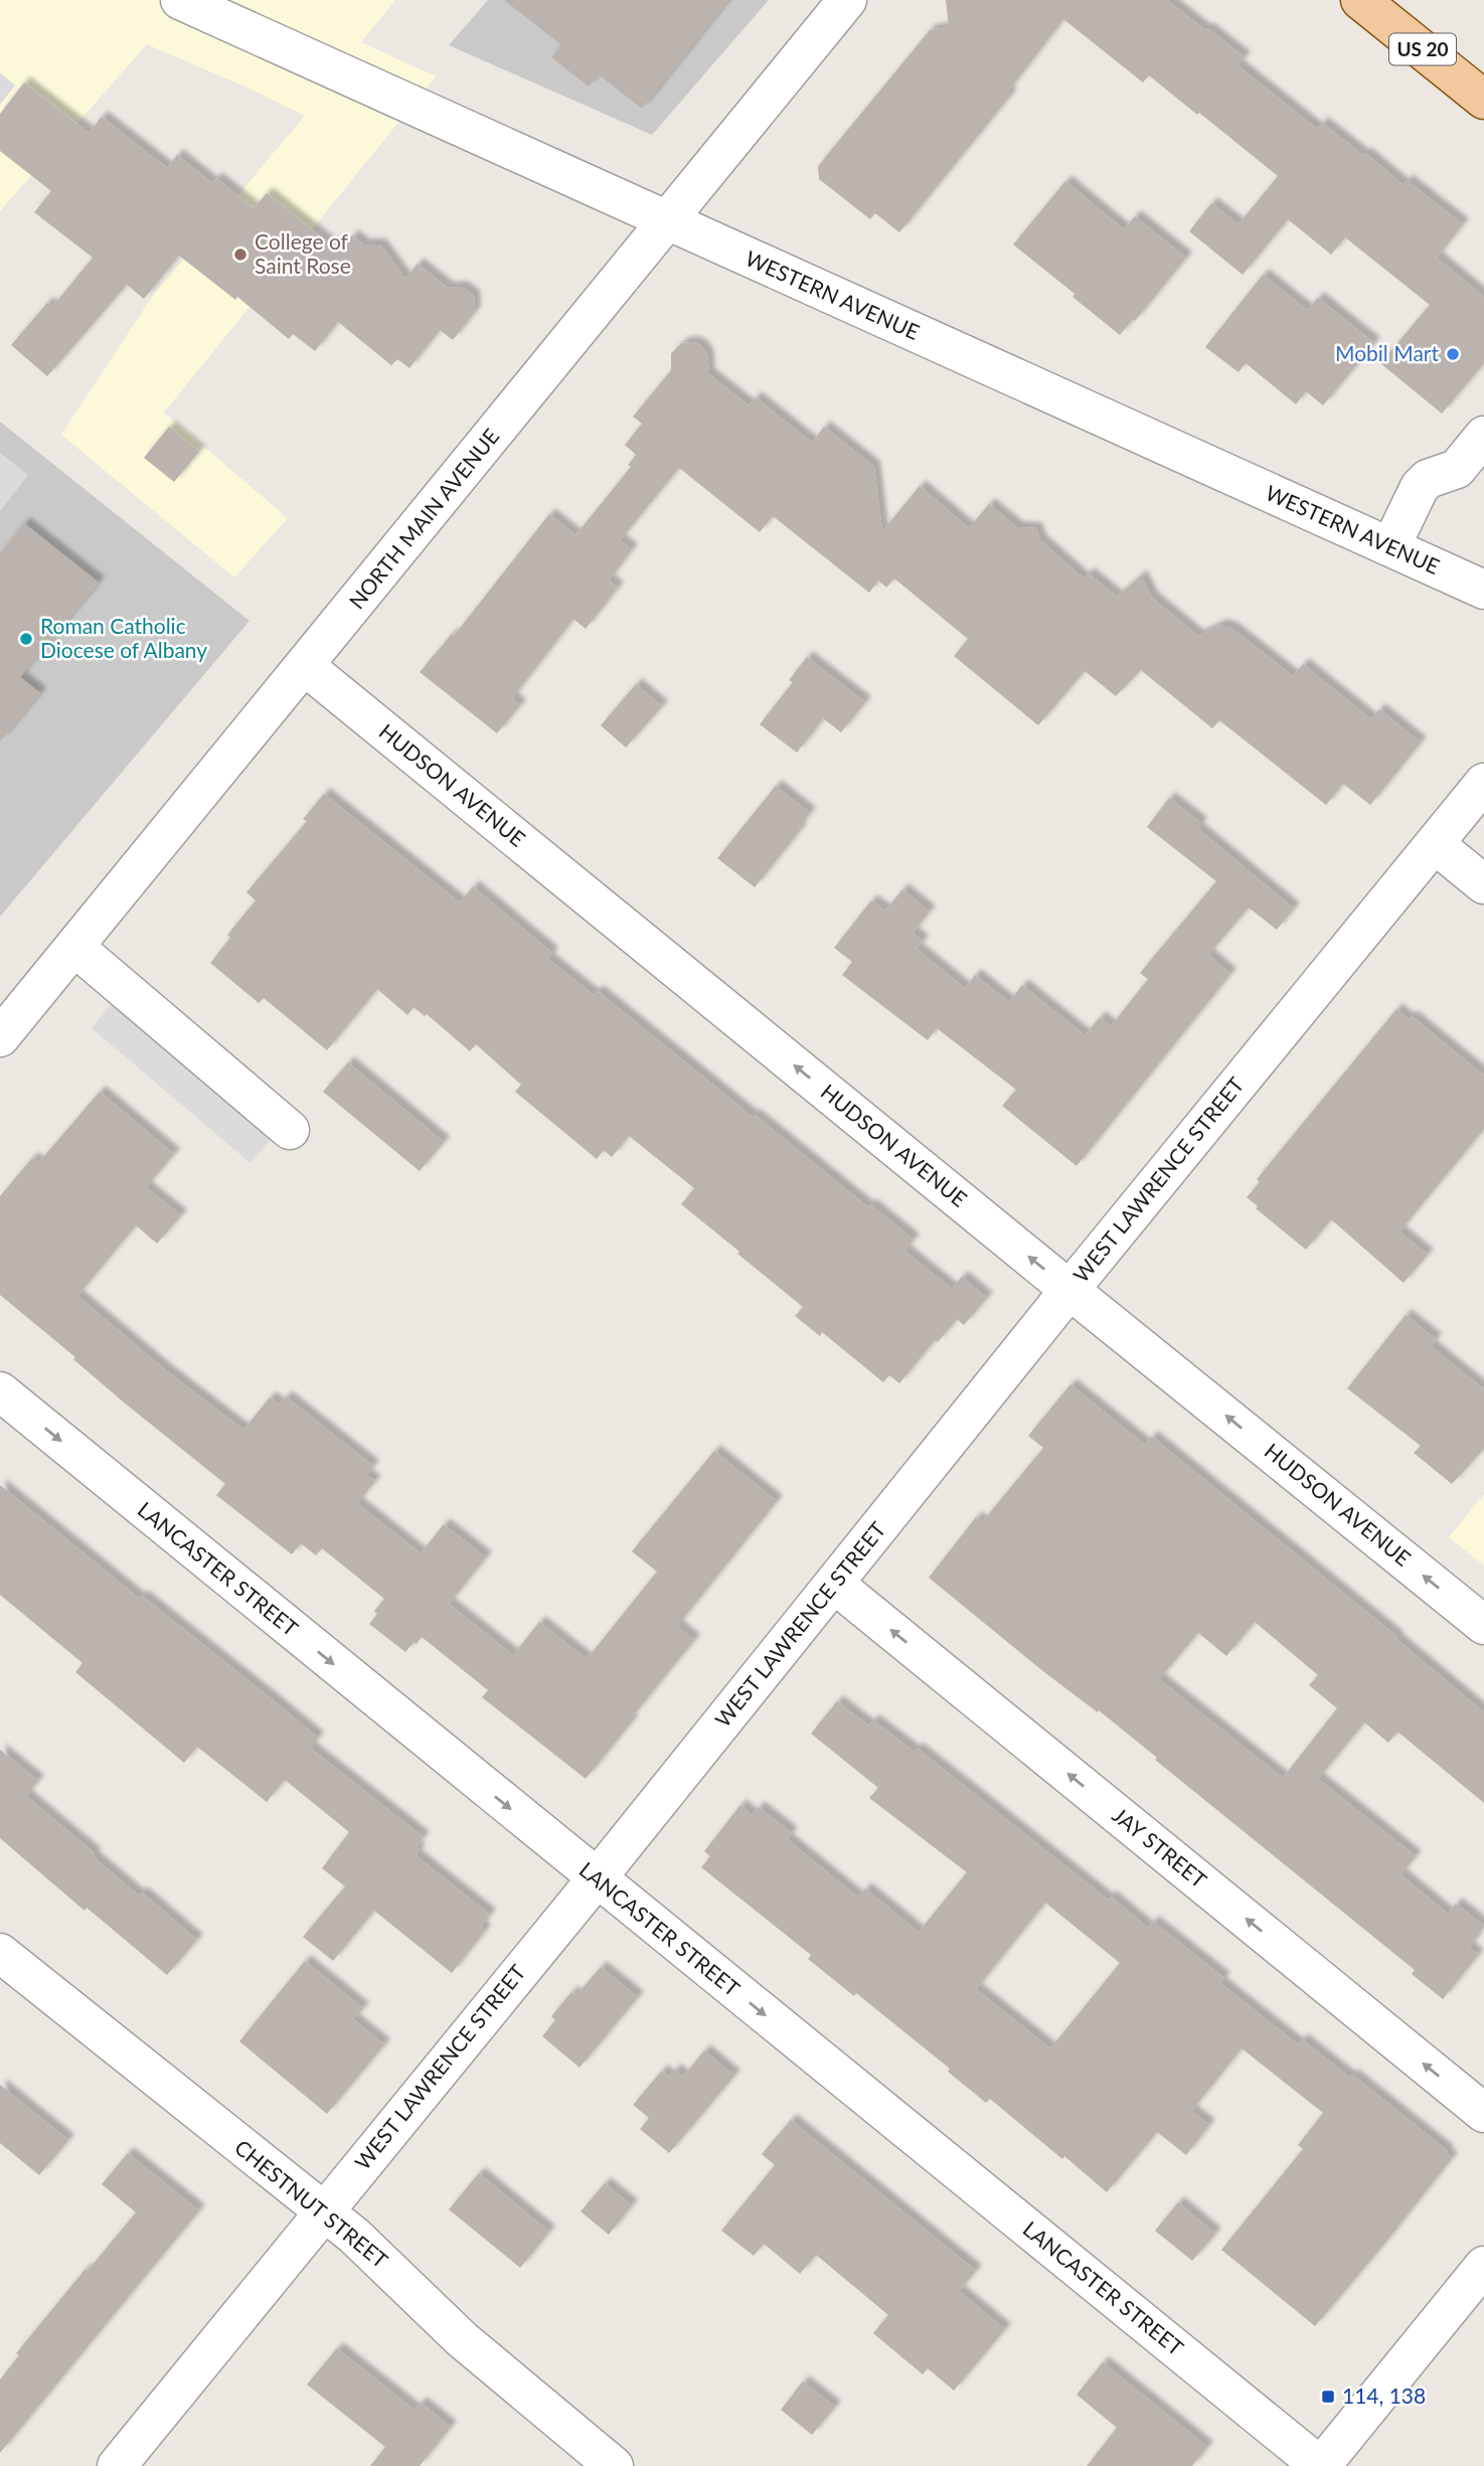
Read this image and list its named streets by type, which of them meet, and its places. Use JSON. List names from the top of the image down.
{
  "streets": {
    "main road": ["US 20"],
    "street": [
      "WESTERN AVENUE",
      "NORTH MAIN AVENUE",
      "HUDSON AVENUE",
      "WEST LAWRENCE STREET",
      "LANCASTER STREET",
      "JAY STREET",
      "CHESTNUT STREET"
    ]
  },
  "crossings": [
    ["WESTERN AVENUE", "NORTH MAIN AVENUE"],
    ["NORTH MAIN AVENUE", "HUDSON AVENUE"],
    ["HUDSON AVENUE", "WEST LAWRENCE STREET"],
    ["WEST LAWRENCE STREET", "LANCASTER STREET"],
    ["WEST LAWRENCE STREET", "JAY STREET"],
    ["WEST LAWRENCE STREET", "CHESTNUT STREET"]
  ],
  "one_way": ["HUDSON AVENUE", "LANCASTER STREET", "JAY STREET"],
  "places": {
    "other": ["College of Saint Rose", "Mobil Mart", "Roman Catholic Diocese of Albany"],
    "transit": ["114, 138"]
  }
}
